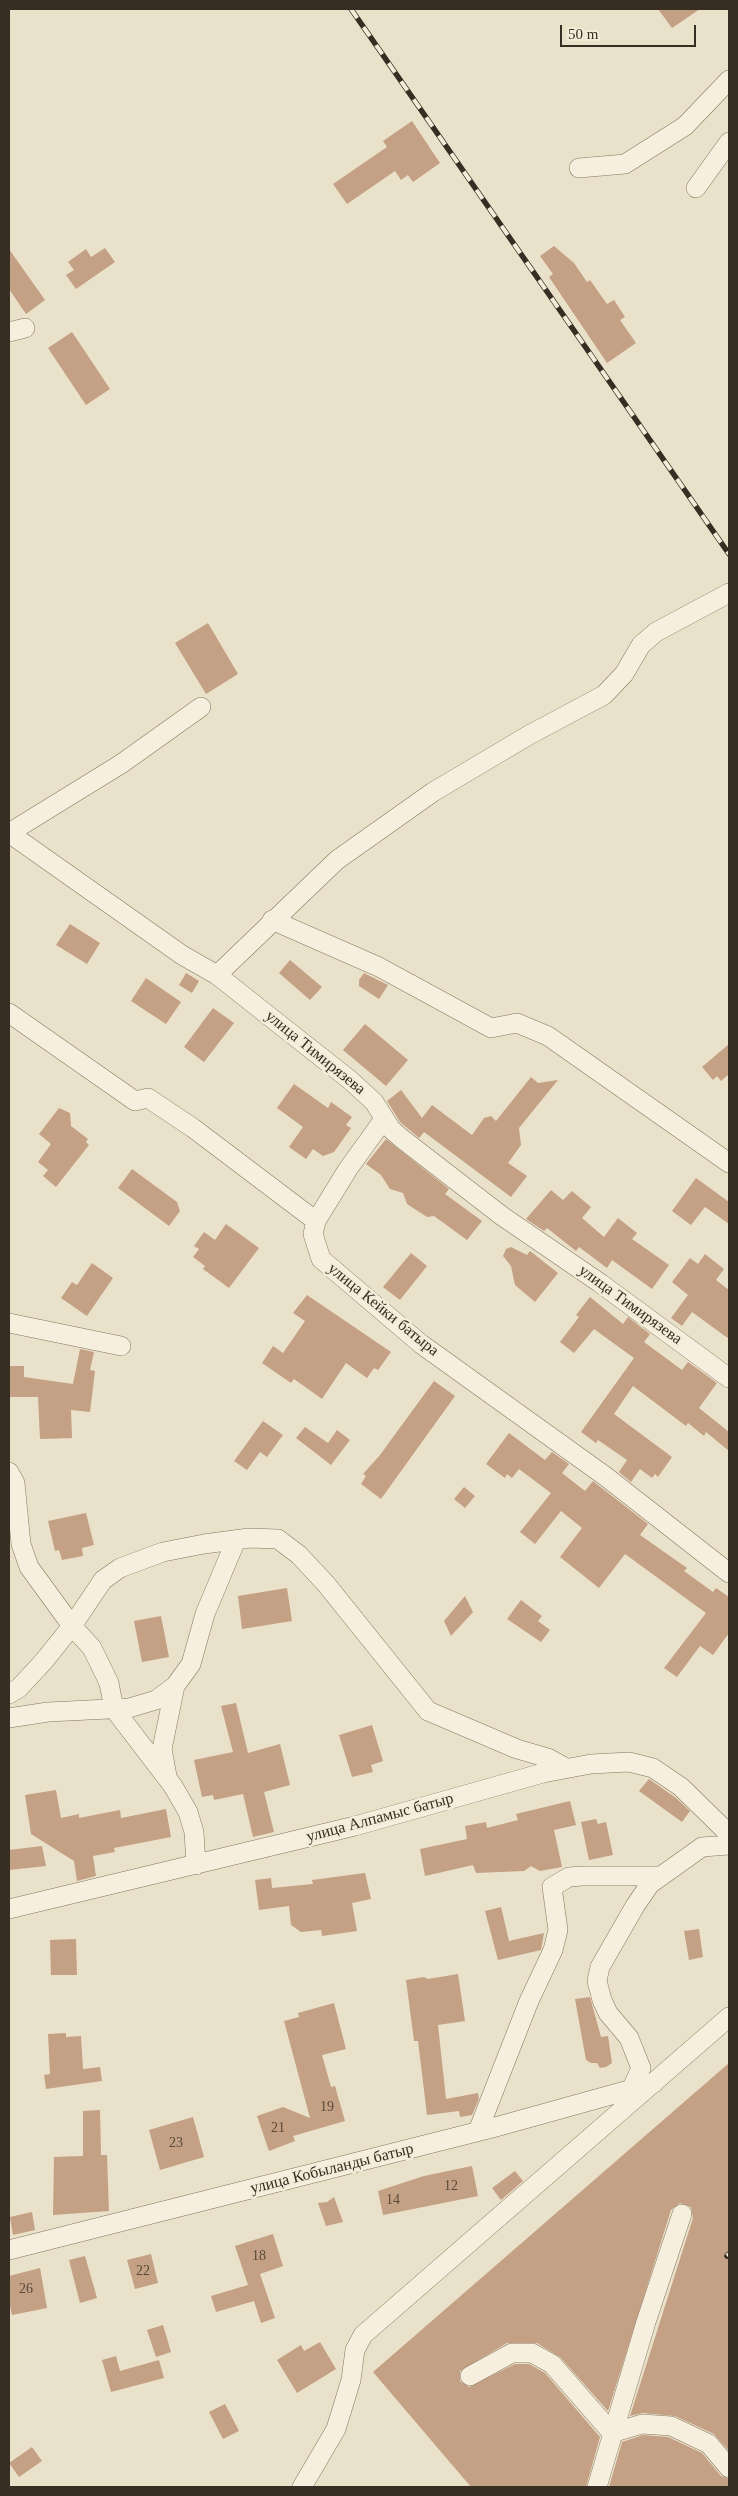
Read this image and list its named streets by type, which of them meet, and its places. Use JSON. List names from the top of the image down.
{
  "streets": {
    "street": [
      "улица Тимирязева",
      "улица Кейки батыра",
      "улица Алпамыс батыр",
      "улица Кобыланды батыр"
    ]
  },
  "house_numbers": [
    "19",
    "21",
    "23",
    "12",
    "14",
    "18",
    "22",
    "26"
  ],
  "scale_bar": "50 m"
}
